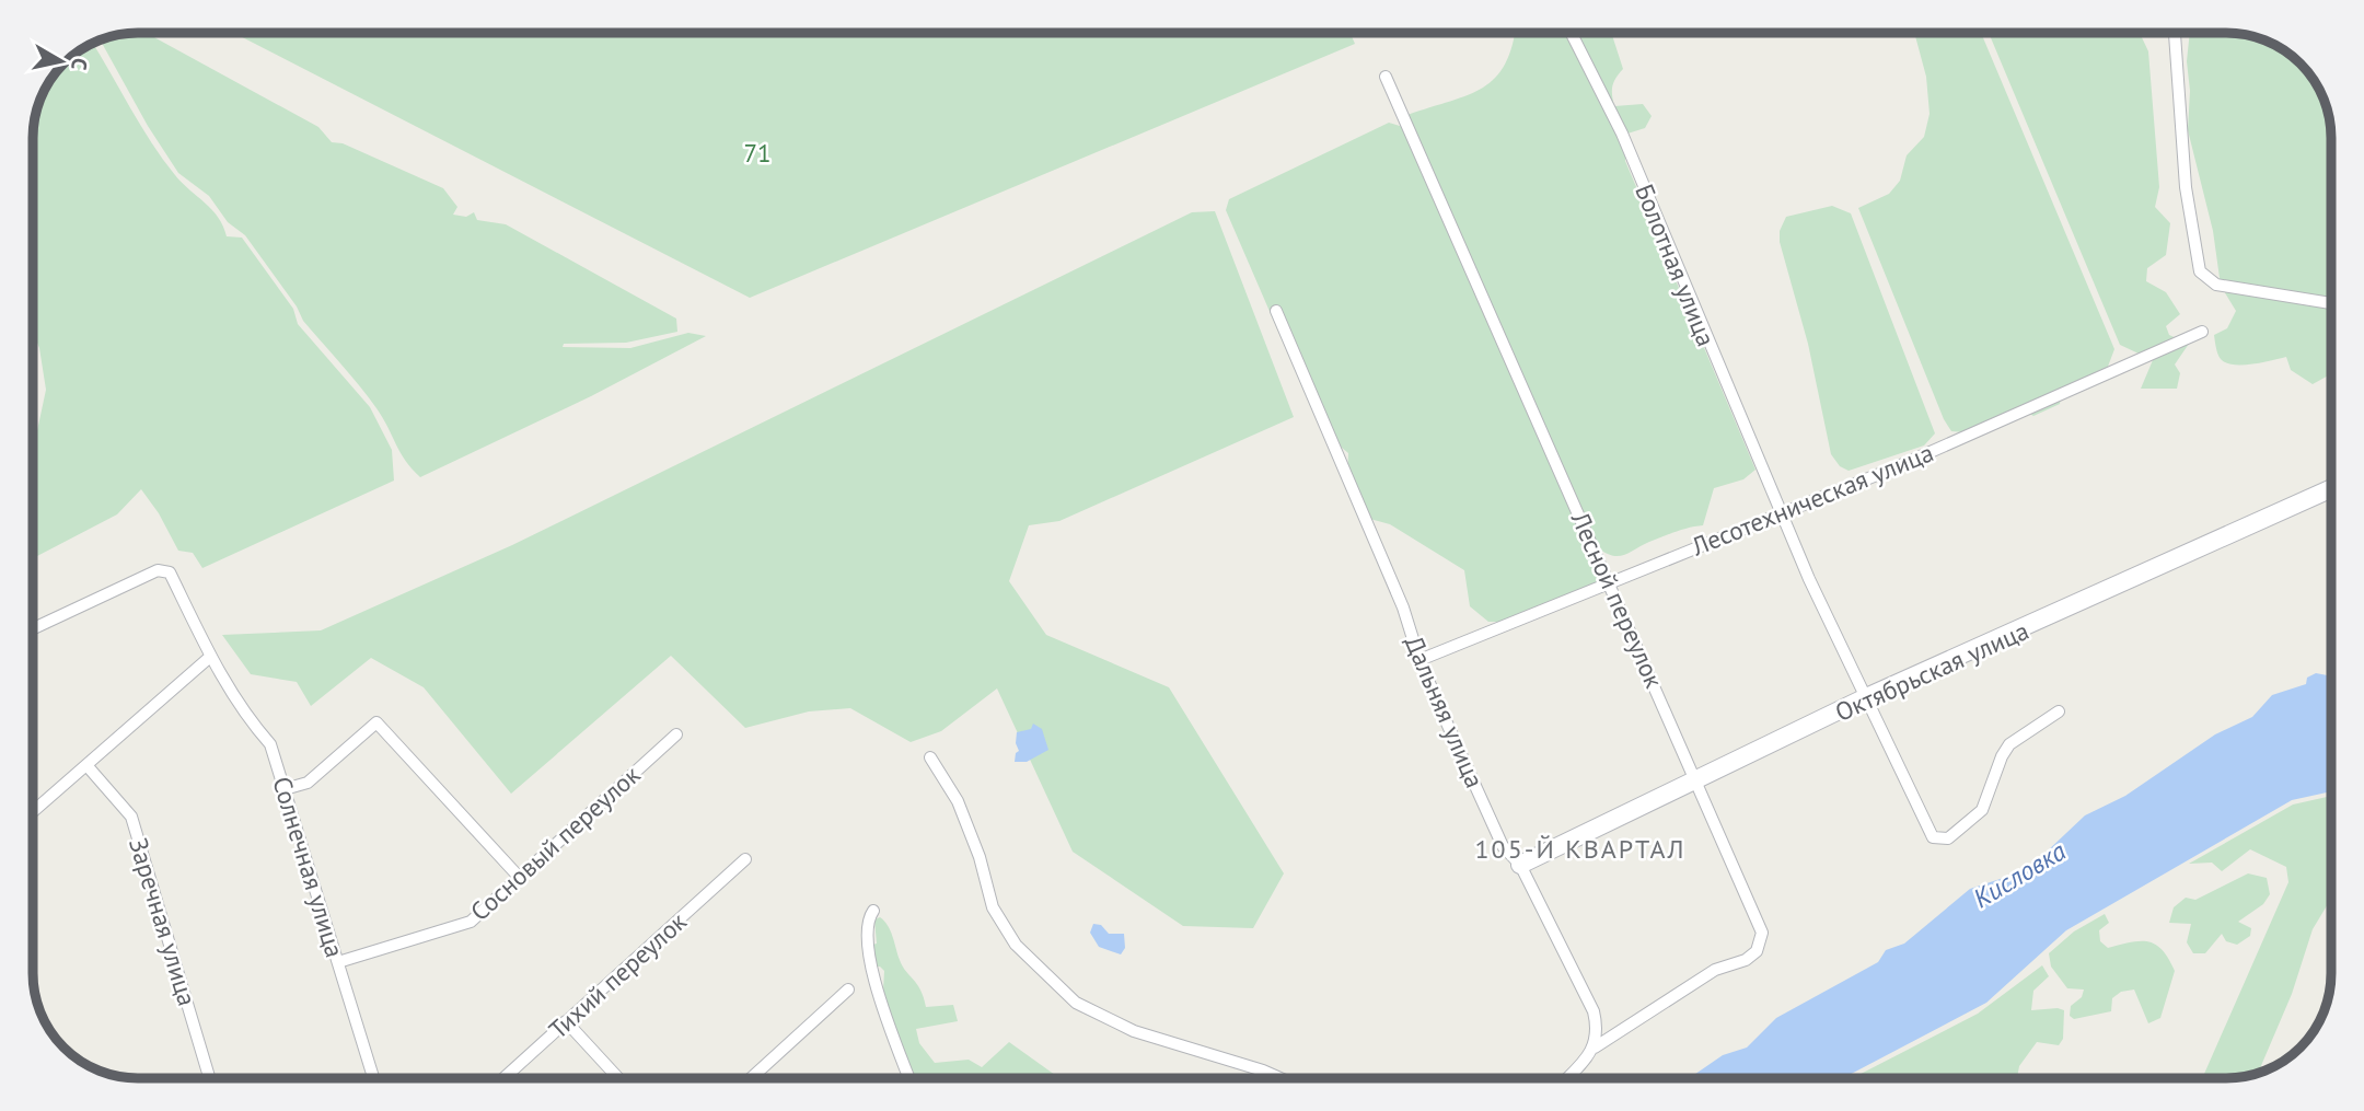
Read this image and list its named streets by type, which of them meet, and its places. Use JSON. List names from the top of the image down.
{
  "streets": {
    "street": [
      "Болотная улица",
      "Лесотехническая улица",
      "Лесной переулок",
      "Октябрьская улица",
      "Дальняя улица",
      "Сосновый переулок",
      "Солнечная улица",
      "Заречная улица",
      "Тихий переулок"
    ]
  },
  "crossings": [
    ["Болотная улица", "Лесотехническая улица"],
    ["Болотная улица", "Октябрьская улица"],
    ["Лесотехническая улица", "Лесной переулок"],
    ["Лесотехническая улица", "Дальняя улица"],
    ["Лесной переулок", "Октябрьская улица"],
    ["Лесной переулок", "Дальняя улица"],
    ["Октябрьская улица", "Дальняя улица"],
    ["Сосновый переулок", "Солнечная улица"]
  ],
  "districts": ["105-Й КВАРТАЛ"],
  "water": ["Кисловка"],
  "parks": ["71"],
  "north": "right"
}
